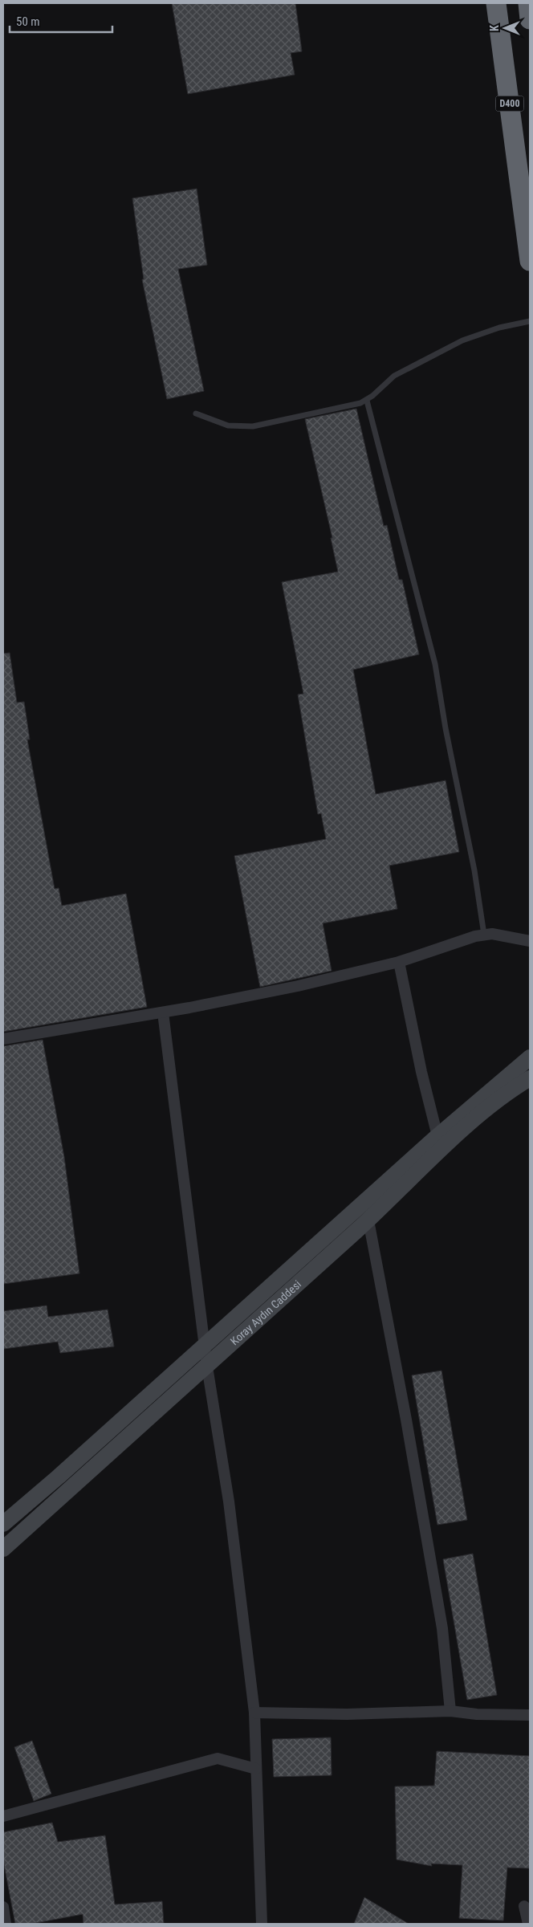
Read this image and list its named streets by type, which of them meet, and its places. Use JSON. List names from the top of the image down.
{
  "streets": {
    "highway": ["D400"],
    "main road": ["Koray Aydın Caddesi"]
  },
  "scale_bar": "50 m",
  "north": "left"
}
